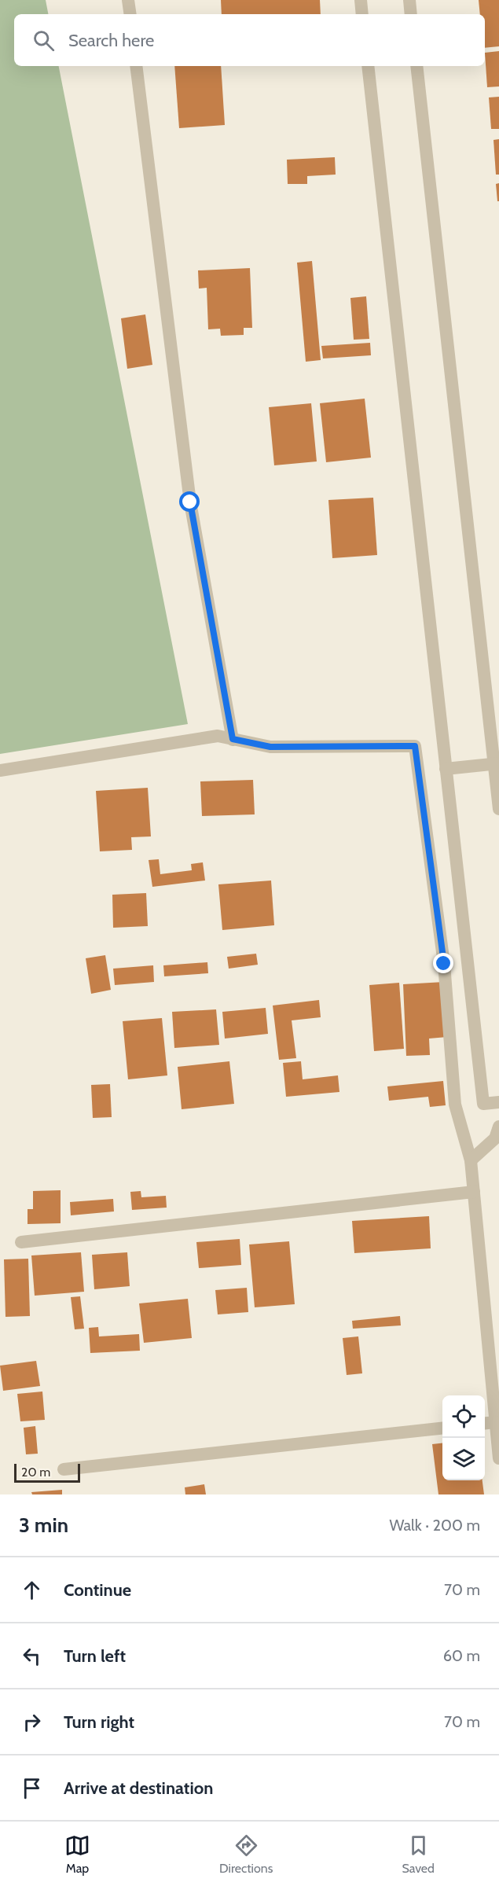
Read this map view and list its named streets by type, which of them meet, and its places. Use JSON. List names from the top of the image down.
{
  "scale_bar": "20 m",
  "page": {
    "search": "Search here",
    "scale": "20 m",
    "heading": ["3 min", "Walk · 200 m"],
    "list": [
      ["Continue", "70 m"],
      ["Turn left", "60 m"],
      ["Turn right", "70 m"],
      "Arrive at destination"
    ],
    "nav": ["Map", "Directions", "Saved"]
  }
}
